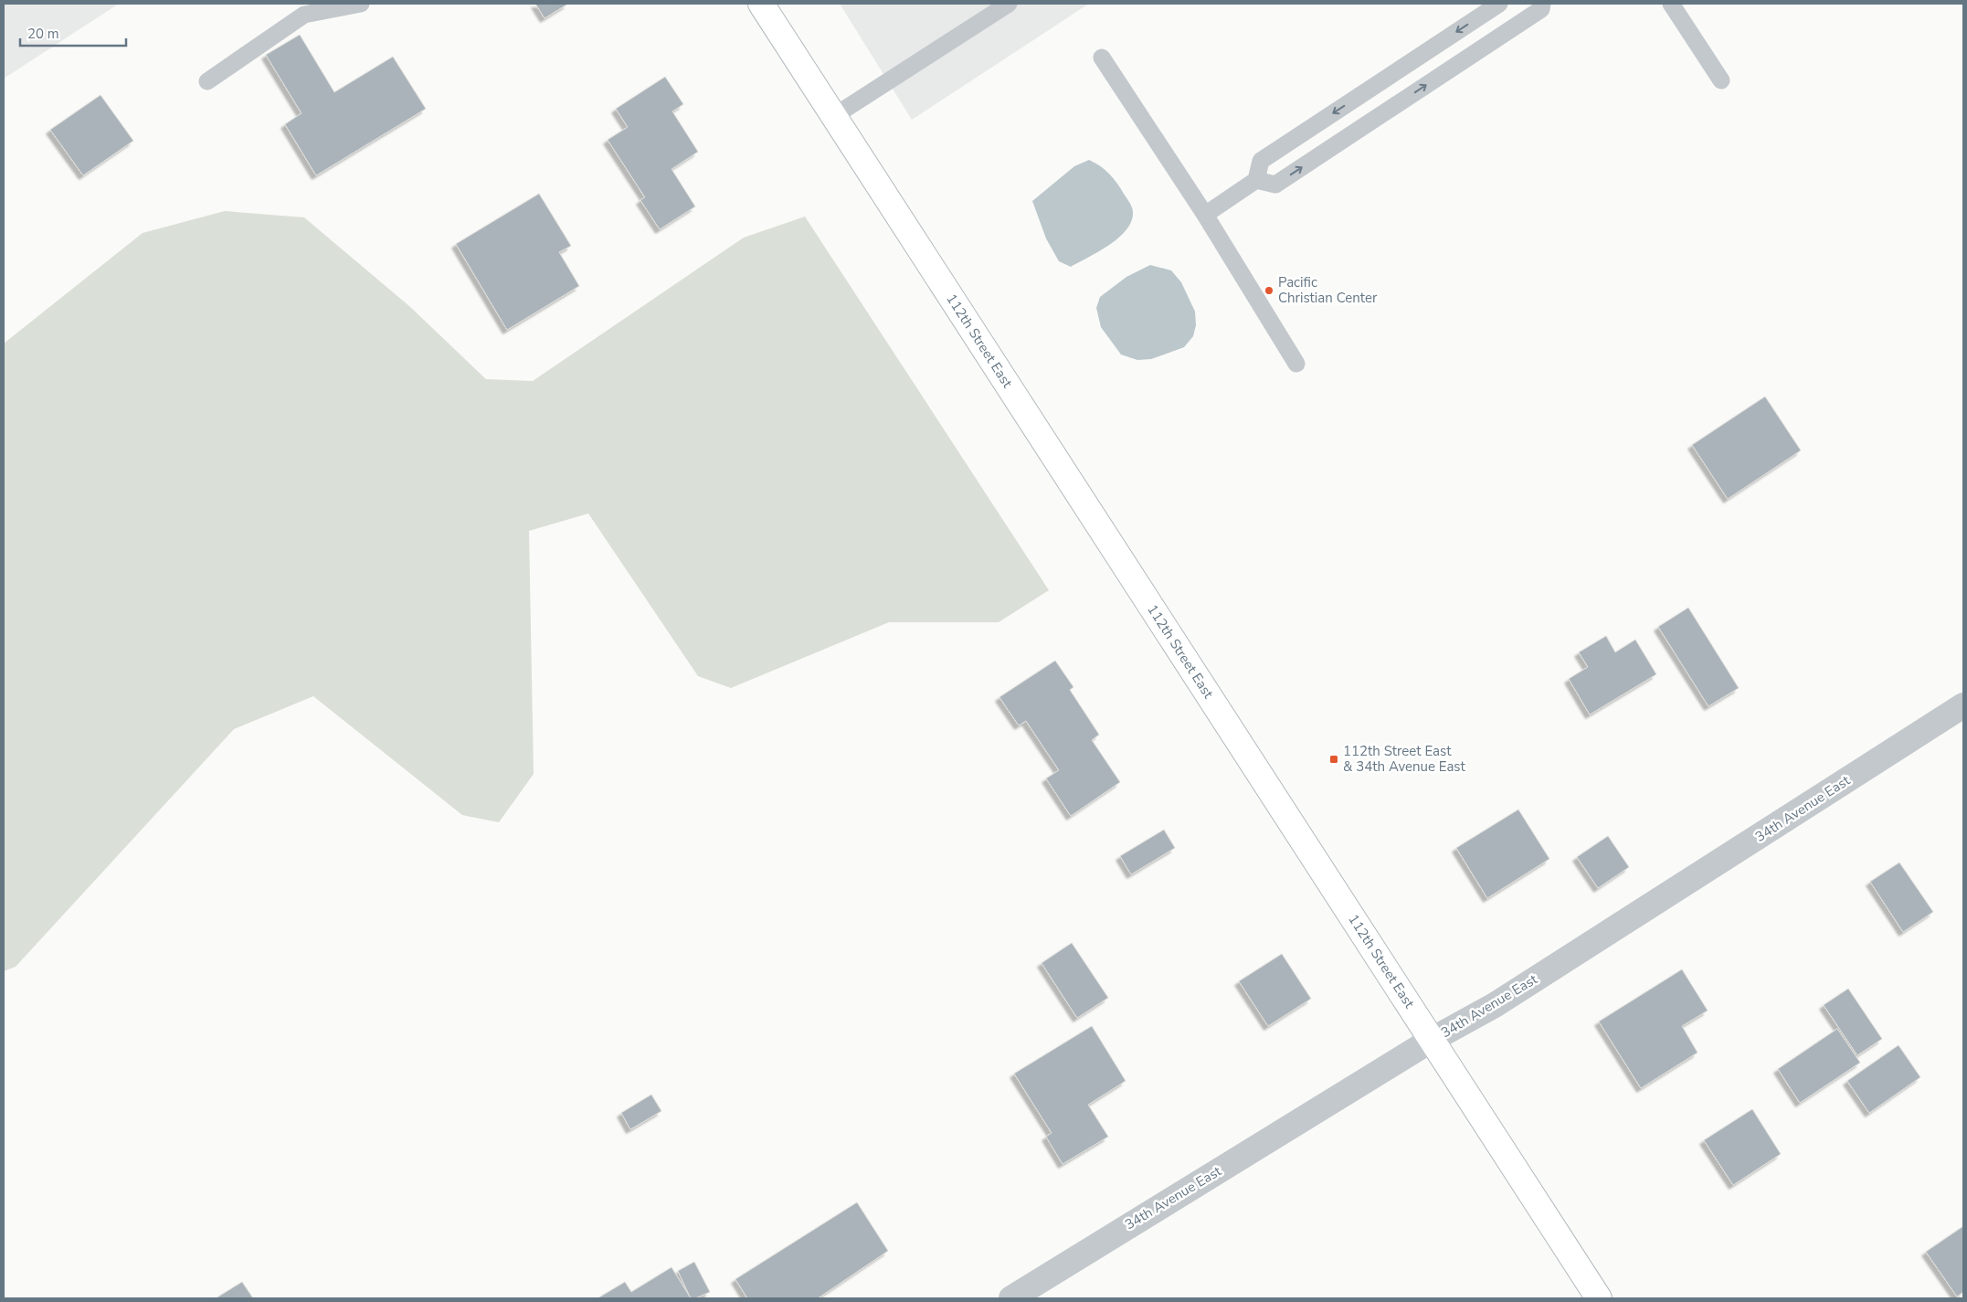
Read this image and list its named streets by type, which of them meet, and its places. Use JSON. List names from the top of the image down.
{
  "streets": {
    "main road": ["112th Street East"],
    "street": ["34th Avenue East"]
  },
  "crossings": [
    ["112th Street East", "34th Avenue East"]
  ],
  "places": {
    "other": ["Pacific Christian Center"],
    "transit": ["112th Street East & 34th Avenue East"]
  },
  "scale_bar": "20 m"
}
